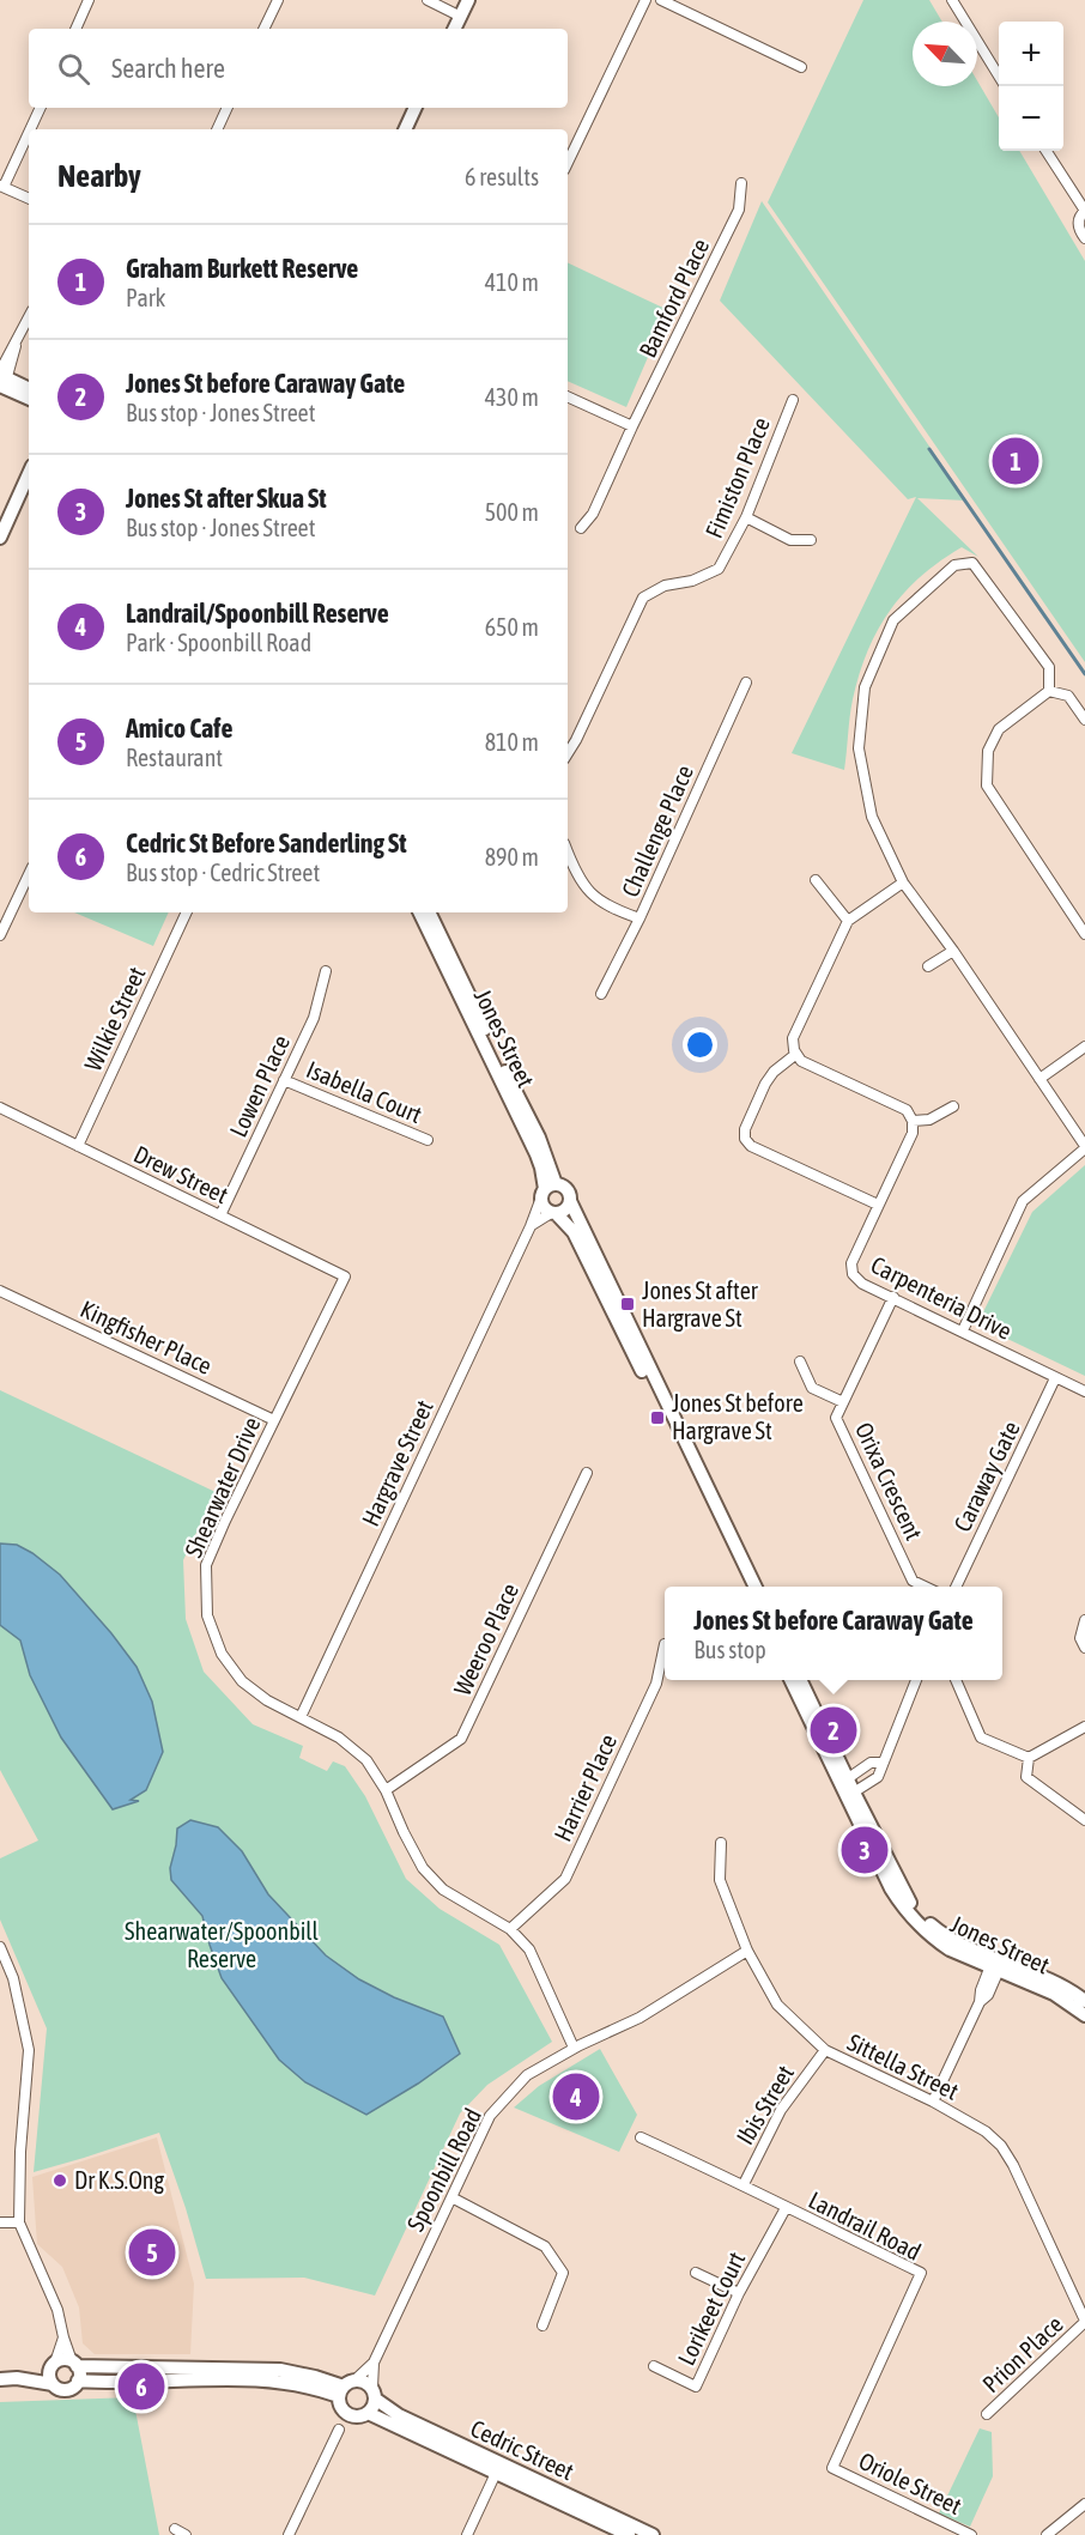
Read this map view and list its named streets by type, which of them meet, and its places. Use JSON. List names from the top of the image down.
{
  "streets": {
    "street": [
      "Bamford Place",
      "Fimiston Place",
      "Challenge Place",
      "Wilkie Street",
      "Jones Street",
      "Lowen Place",
      "Isabella Court",
      "Drew Street",
      "Carpenteria Drive",
      "Kingfisher Place",
      "Hargrave Street",
      "Caraway Gate",
      "Orixa Crescent",
      "Shearwater Drive",
      "Weeroo Place",
      "Harrier Place",
      "Sittella Street",
      "Ibis Street",
      "Spoonbill Road",
      "Landrail Road",
      "Lorikeet Court",
      "Prion Place",
      "Cedric Street",
      "Oriole Street"
    ]
  },
  "crossings": [
    ["Wilkie Street", "Drew Street"],
    ["Jones Street", "Hargrave Street"],
    ["Lowen Place", "Isabella Court"],
    ["Lowen Place", "Drew Street"],
    ["Drew Street", "Shearwater Drive"],
    ["Carpenteria Drive", "Caraway Gate"],
    ["Carpenteria Drive", "Orixa Crescent"],
    ["Kingfisher Place", "Shearwater Drive"],
    ["Hargrave Street", "Shearwater Drive"],
    ["Shearwater Drive", "Weeroo Place"],
    ["Shearwater Drive", "Harrier Place"],
    ["Shearwater Drive", "Spoonbill Road"],
    ["Sittella Street", "Ibis Street"],
    ["Sittella Street", "Spoonbill Road"],
    ["Sittella Street", "Prion Place"],
    ["Ibis Street", "Landrail Road"],
    ["Spoonbill Road", "Cedric Street"],
    ["Landrail Road", "Lorikeet Court"],
    ["Landrail Road", "Oriole Street"]
  ],
  "parks": ["Shearwater/Spoonbill Reserve"],
  "places": {
    "transit": ["Jones St after Hargrave St", "Jones St before Hargrave St"],
    "other": ["Dr K.S.Ong"]
  },
  "north": "top left",
  "page": {
    "map_buttons": ["+", "−"],
    "search": "Search here",
    "heading": ["Nearby", "6 results"],
    "list": [
      {
        "mark": "1",
        "name": "Graham Burkett Reserve",
        "note": "Park",
        "value": "410 m"
      },
      {
        "mark": "2",
        "name": "Jones St before Caraway Gate",
        "note": "Bus stop · Jones Street",
        "value": "430 m"
      },
      {
        "mark": "3",
        "name": "Jones St after Skua St",
        "note": "Bus stop · Jones Street",
        "value": "500 m"
      },
      {
        "mark": "4",
        "name": "Landrail/Spoonbill Reserve",
        "note": "Park · Spoonbill Road",
        "value": "650 m"
      },
      {
        "mark": "5",
        "name": "Amico Cafe",
        "note": "Restaurant",
        "value": "810 m"
      },
      {
        "mark": "6",
        "name": "Cedric St Before Sanderling St",
        "note": "Bus stop · Cedric Street",
        "value": "890 m"
      }
    ],
    "pins": [
      "1",
      "2",
      "3",
      "4",
      "5",
      "6"
    ],
    "popup": ["Jones St before Caraway Gate", "Bus stop"]
  }
}
